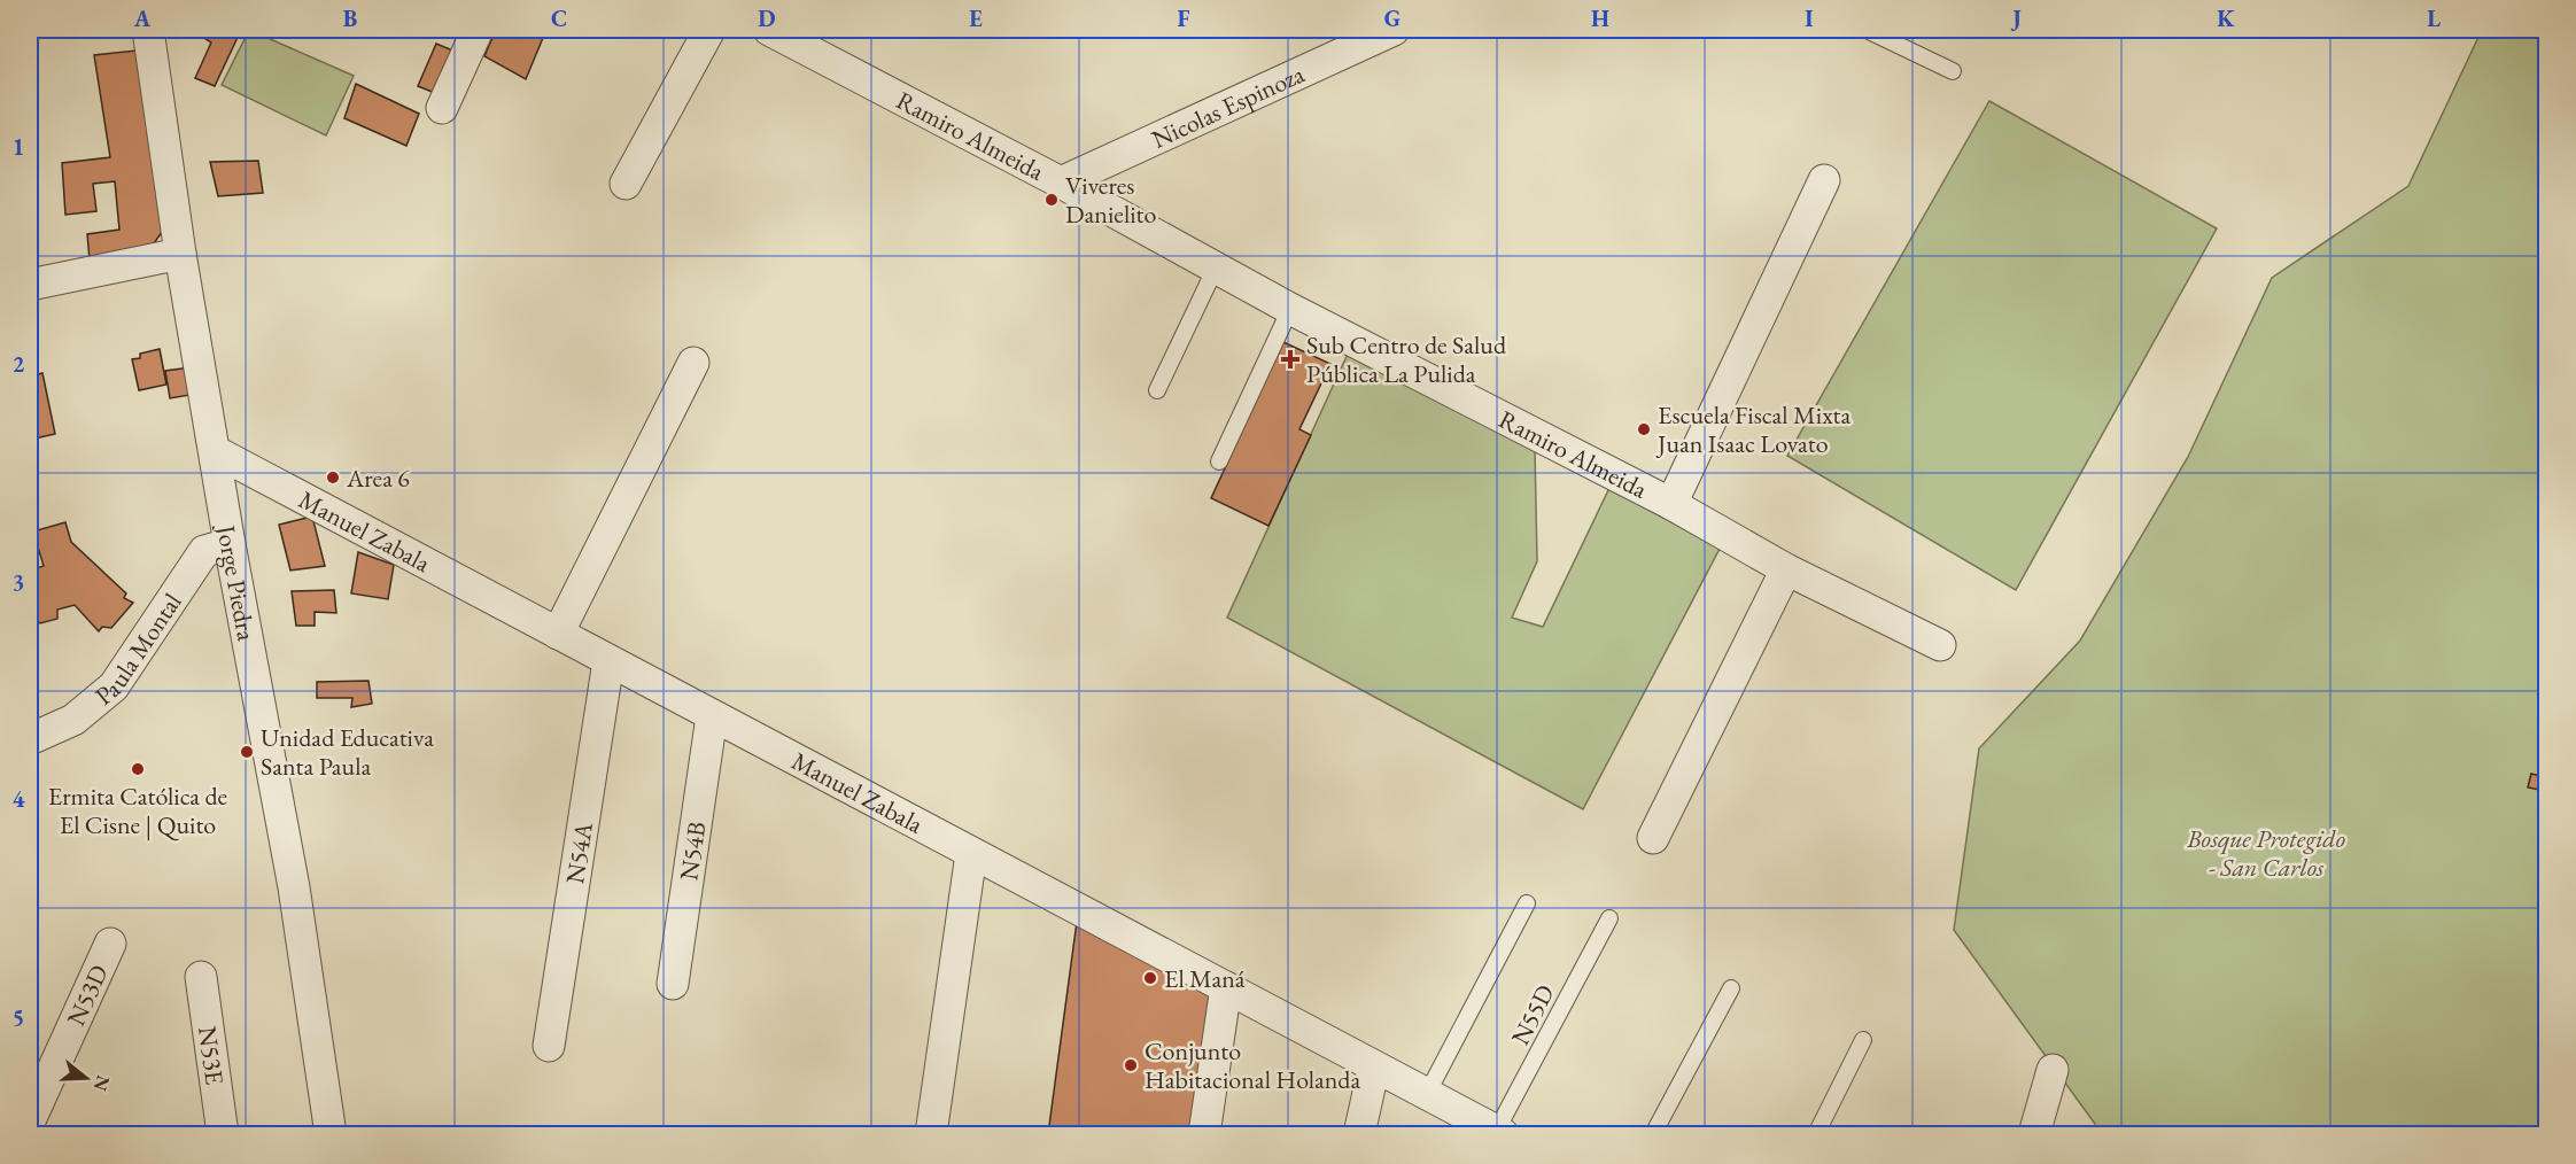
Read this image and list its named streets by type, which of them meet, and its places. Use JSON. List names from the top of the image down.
{
  "streets": {
    "street": [
      "Nicolas Espinoza",
      "Ramiro Almeida",
      "Manuel Zabala",
      "Jorge Piedra",
      "Paula Montal",
      "N54B",
      "N54A",
      "N53D",
      "N53E"
    ],
    "lane": ["N55D"]
  },
  "crossings": [
    ["Nicolas Espinoza", "Ramiro Almeida"],
    ["Manuel Zabala", "Jorge Piedra"],
    ["Manuel Zabala", "N54B"],
    ["Manuel Zabala", "N54A"],
    ["Manuel Zabala", "N55D"],
    ["Jorge Piedra", "Paula Montal"]
  ],
  "parks": ["Bosque Protegido - San Carlos"],
  "places": {
    "other": [
      "Viveres Danielito",
      "Escuela Fiscal Mixta Juan Isaac Lovato",
      "Area 6",
      "Unidad Educativa Santa Paula",
      "Ermita Católica de El Cisne | Quito",
      "El Maná",
      "Conjunto Habitacional Holanda"
    ],
    "health": ["Sub Centro de Salud Pública La Pulida"]
  },
  "north": "right",
  "grid": {
    "columns": [
      "A",
      "B",
      "C",
      "D",
      "E",
      "F",
      "G",
      "H",
      "I",
      "J",
      "K",
      "L"
    ],
    "rows": [
      "1",
      "2",
      "3",
      "4",
      "5"
    ]
  }
}
